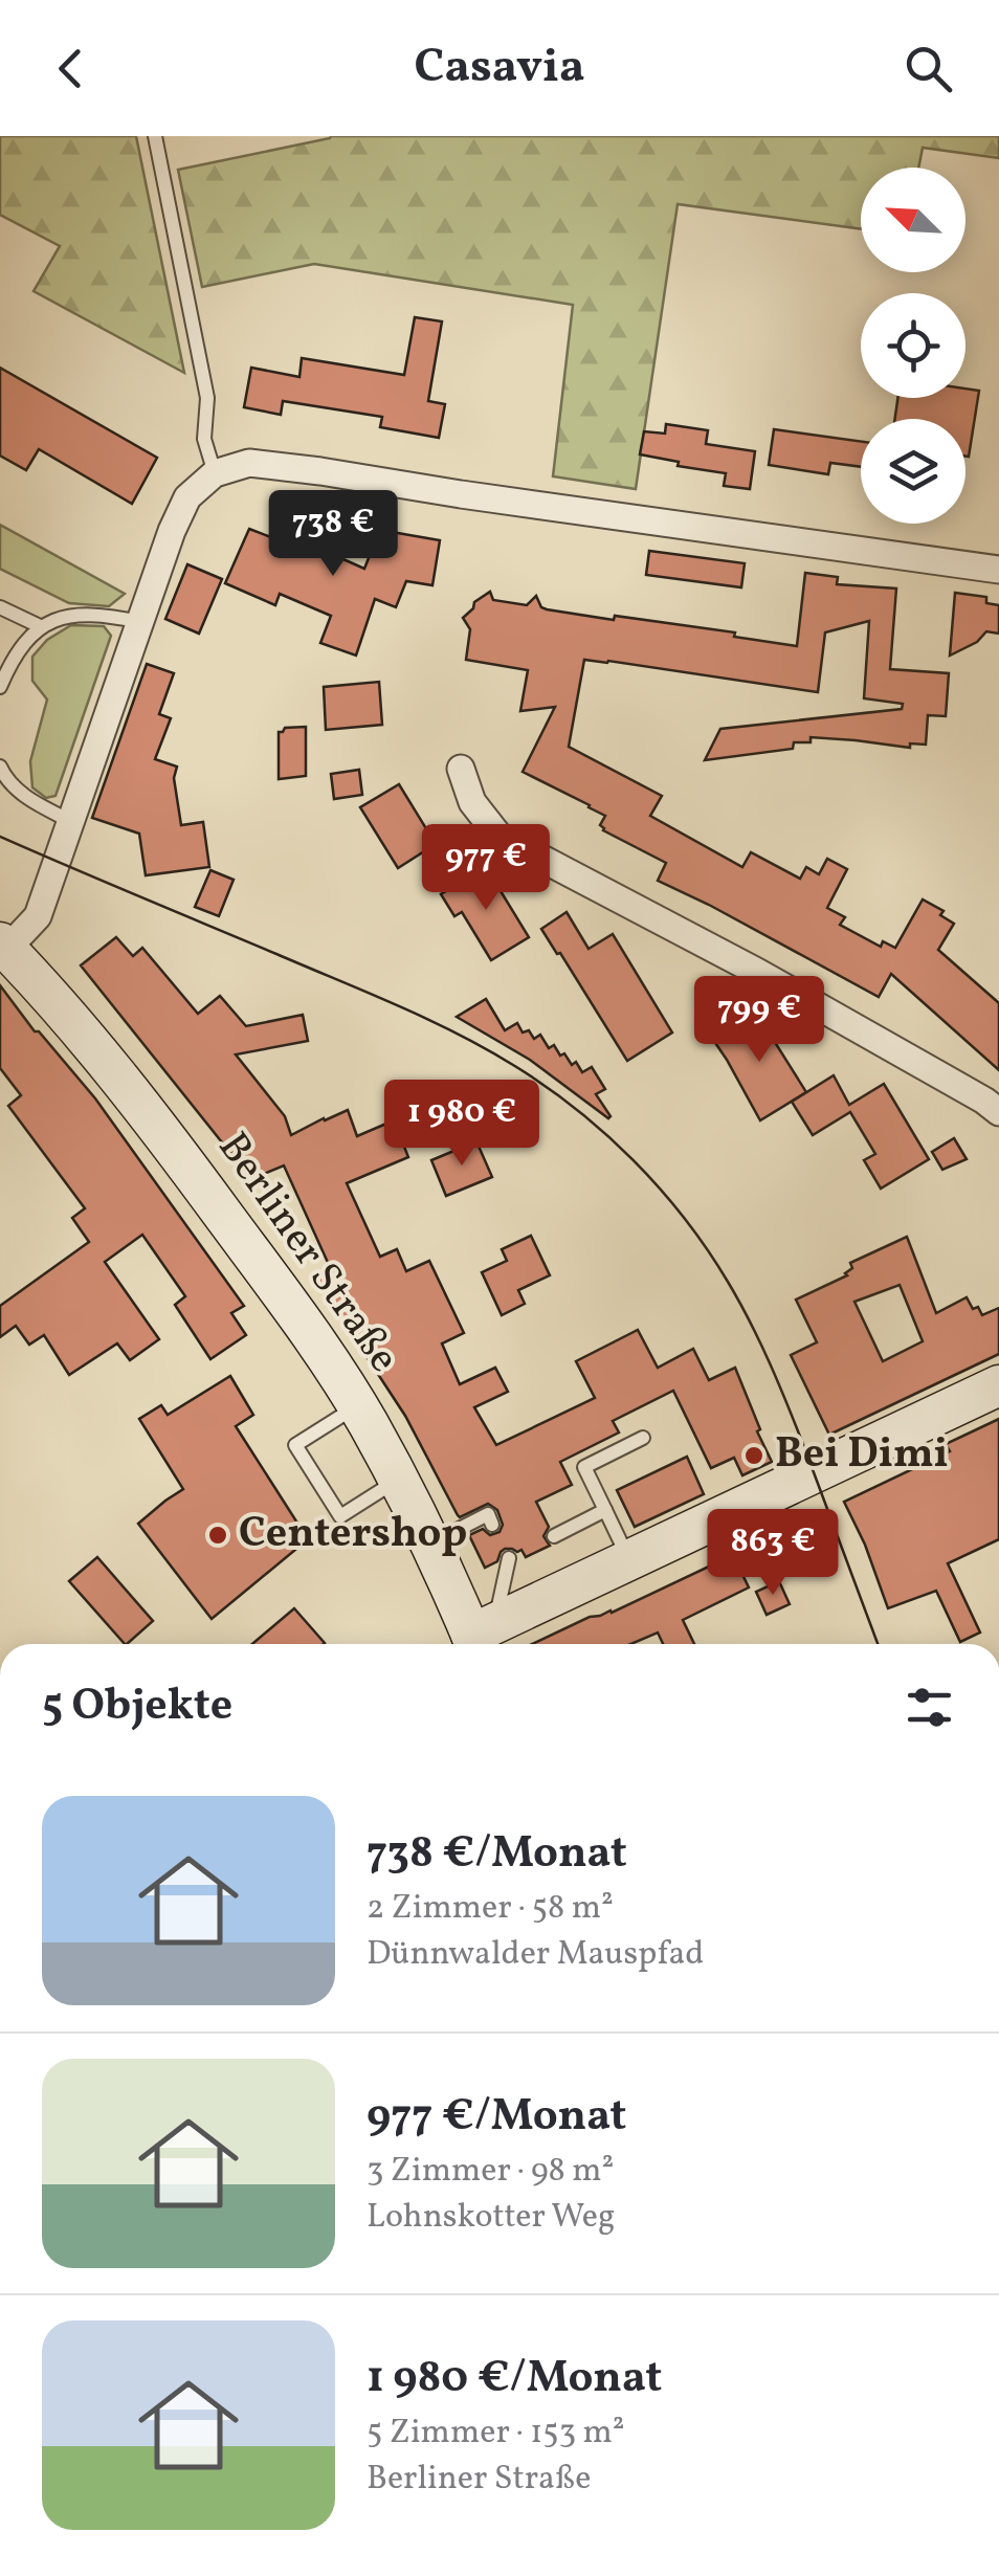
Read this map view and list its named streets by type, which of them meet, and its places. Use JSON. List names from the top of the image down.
{
  "streets": {
    "main road": ["Berliner Straße"]
  },
  "places": ["Bei Dimi", "Centershop"],
  "north": "top left",
  "page": {
    "header": "Casavia",
    "price": [
      "738 €",
      "977 €",
      "799 €",
      "1 980 €",
      "863 €"
    ],
    "heading": "5 Objekte",
    "list": [
      {
        "name": "738 €/Monat",
        "note": "2 Zimmer · 58 m² · Dünnwalder Mauspfad"
      },
      {
        "name": "977 €/Monat",
        "note": "3 Zimmer · 98 m² · Lohnskotter Weg"
      },
      {
        "name": "1 980 €/Monat",
        "note": "5 Zimmer · 153 m² · Berliner Straße"
      }
    ]
  }
}
